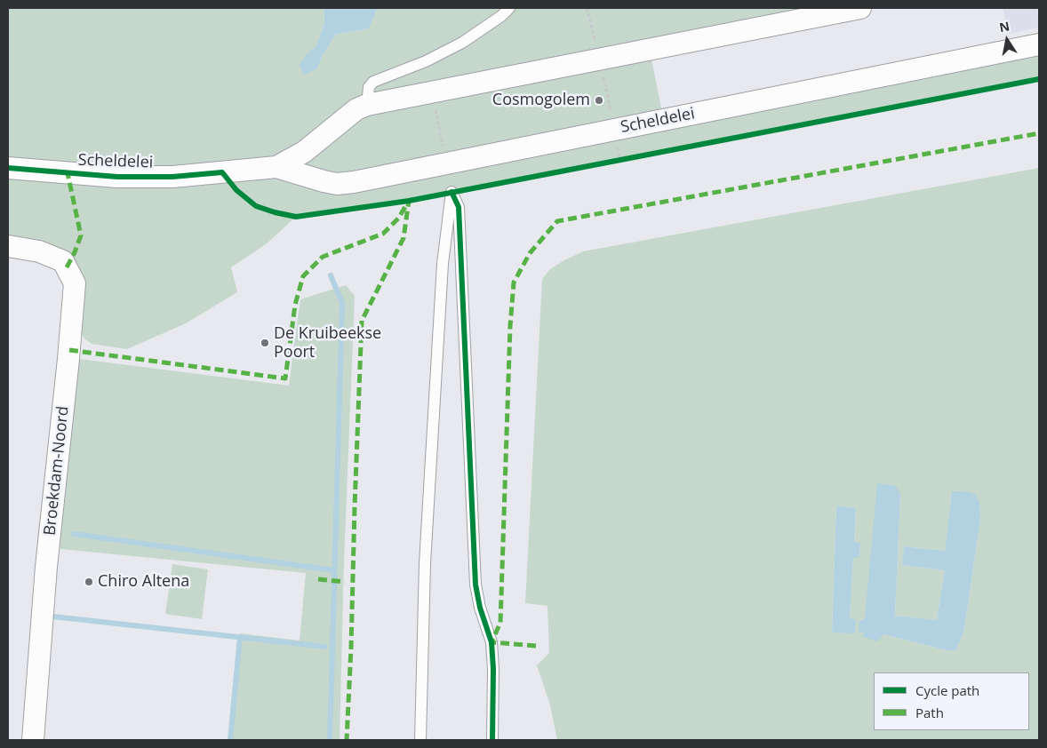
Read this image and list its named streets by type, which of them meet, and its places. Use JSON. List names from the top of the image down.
{
  "streets": {
    "street": ["Scheldelei", "Broekdam-Noord"]
  },
  "places": ["Cosmogolem", "De Kruibeekse Poort", "Chiro Altena"],
  "legend": ["Cycle path", "Path"],
  "north": "top"
}
